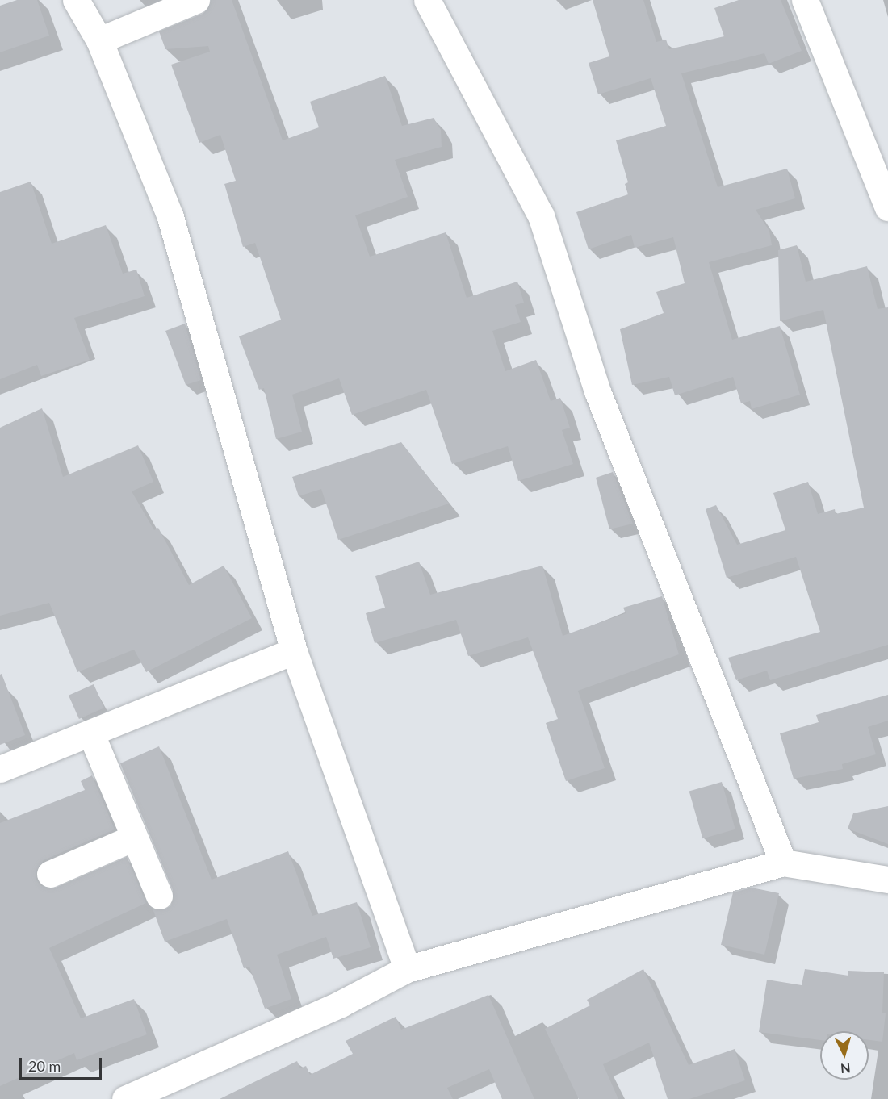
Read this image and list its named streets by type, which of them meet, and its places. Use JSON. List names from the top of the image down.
{
  "scale_bar": "20 m",
  "north": "bottom"
}
